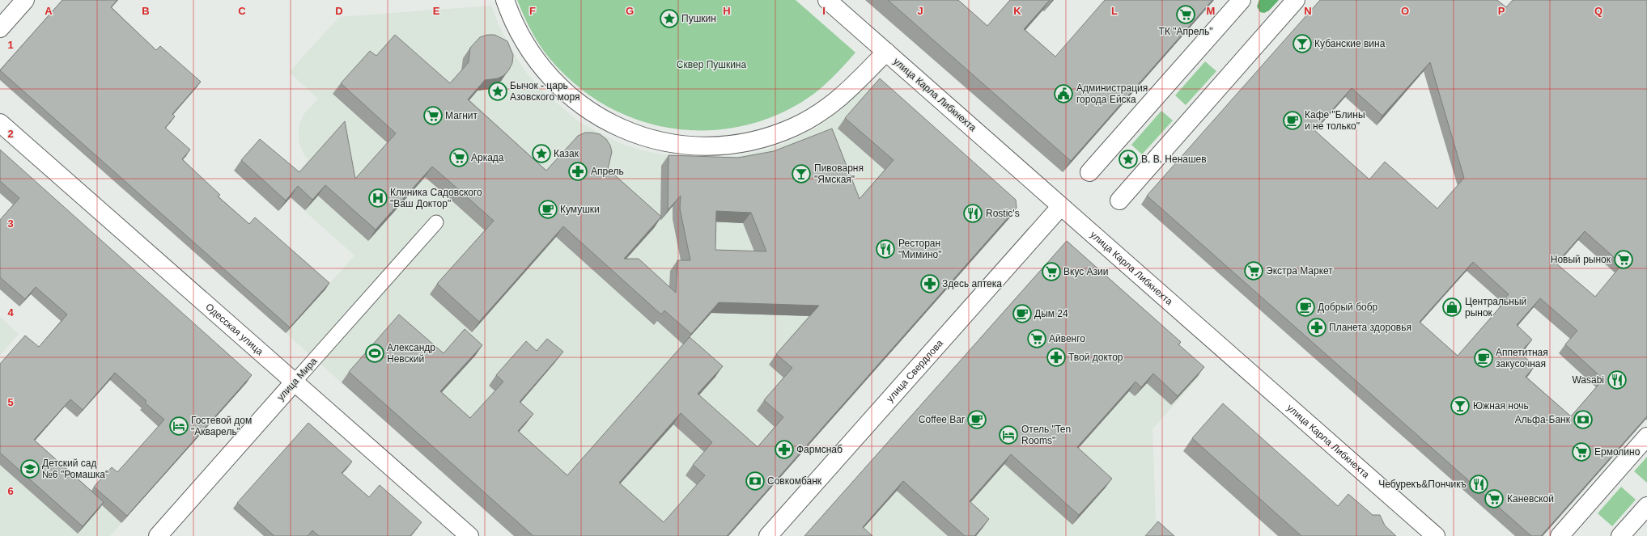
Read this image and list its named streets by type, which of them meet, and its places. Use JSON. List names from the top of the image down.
{
  "streets": {
    "street": [
      "улица Карла Либкнехта",
      "Одесская улица",
      "улица Свердлова",
      "улица Мира"
    ]
  },
  "crossings": [
    ["улица Карла Либкнехта", "улица Свердлова"],
    ["Одесская улица", "улица Мира"]
  ],
  "parks": ["Сквер Пушкина"],
  "places": {
    "supermarket": [
      "ТК \"Апрель\"",
      "Магнит",
      "Аркада",
      "Новый рынок",
      "Экстра Маркет",
      "Вкус Азии",
      "Айвенго",
      "Ермолино",
      "Каневской"
    ],
    "place": [
      "Пушкин",
      "Бычок - царь Азовского моря",
      "Казак",
      "В. В. Ненашев"
    ],
    "bar": ["Кубанские вина", "Пивоварня \"Ямская\"", "Южная ночь"],
    "public building": ["Администрация города Ейска"],
    "cafe": [
      "Кафе \"Блины и не только\"",
      "Кумушки",
      "Добрый бобр",
      "Дым 24",
      "Аппетитная закусочная",
      "Coffee Bar"
    ],
    "pharmacy": [
      "Апрель",
      "Здесь аптека",
      "Планета здоровья",
      "Твой доктор",
      "Фармснаб"
    ],
    "hospital": ["Клиника Садовского \"Ваш Доктор\""],
    "restaurant": [
      "Rostic's",
      "Ресторан \"Мимино\"",
      "Wasabi",
      "Чебурекъ&Пончикъ"
    ],
    "shop": ["Центральный рынок"],
    "sports": ["Александр Невский"],
    "bank": ["Альфа-Банк", "Совкомбанк"],
    "hotel": ["Гостевой дом \"Акварель\"", "Отель \"Ten Rooms\""],
    "school or university": ["Детский сад №6 \"Ромашка\""]
  },
  "grid": {
    "columns": [
      "A",
      "B",
      "C",
      "D",
      "E",
      "F",
      "G",
      "H",
      "I",
      "J",
      "K",
      "L",
      "M",
      "N",
      "O",
      "P",
      "Q"
    ],
    "rows": [
      "1",
      "2",
      "3",
      "4",
      "5",
      "6"
    ]
  }
}
